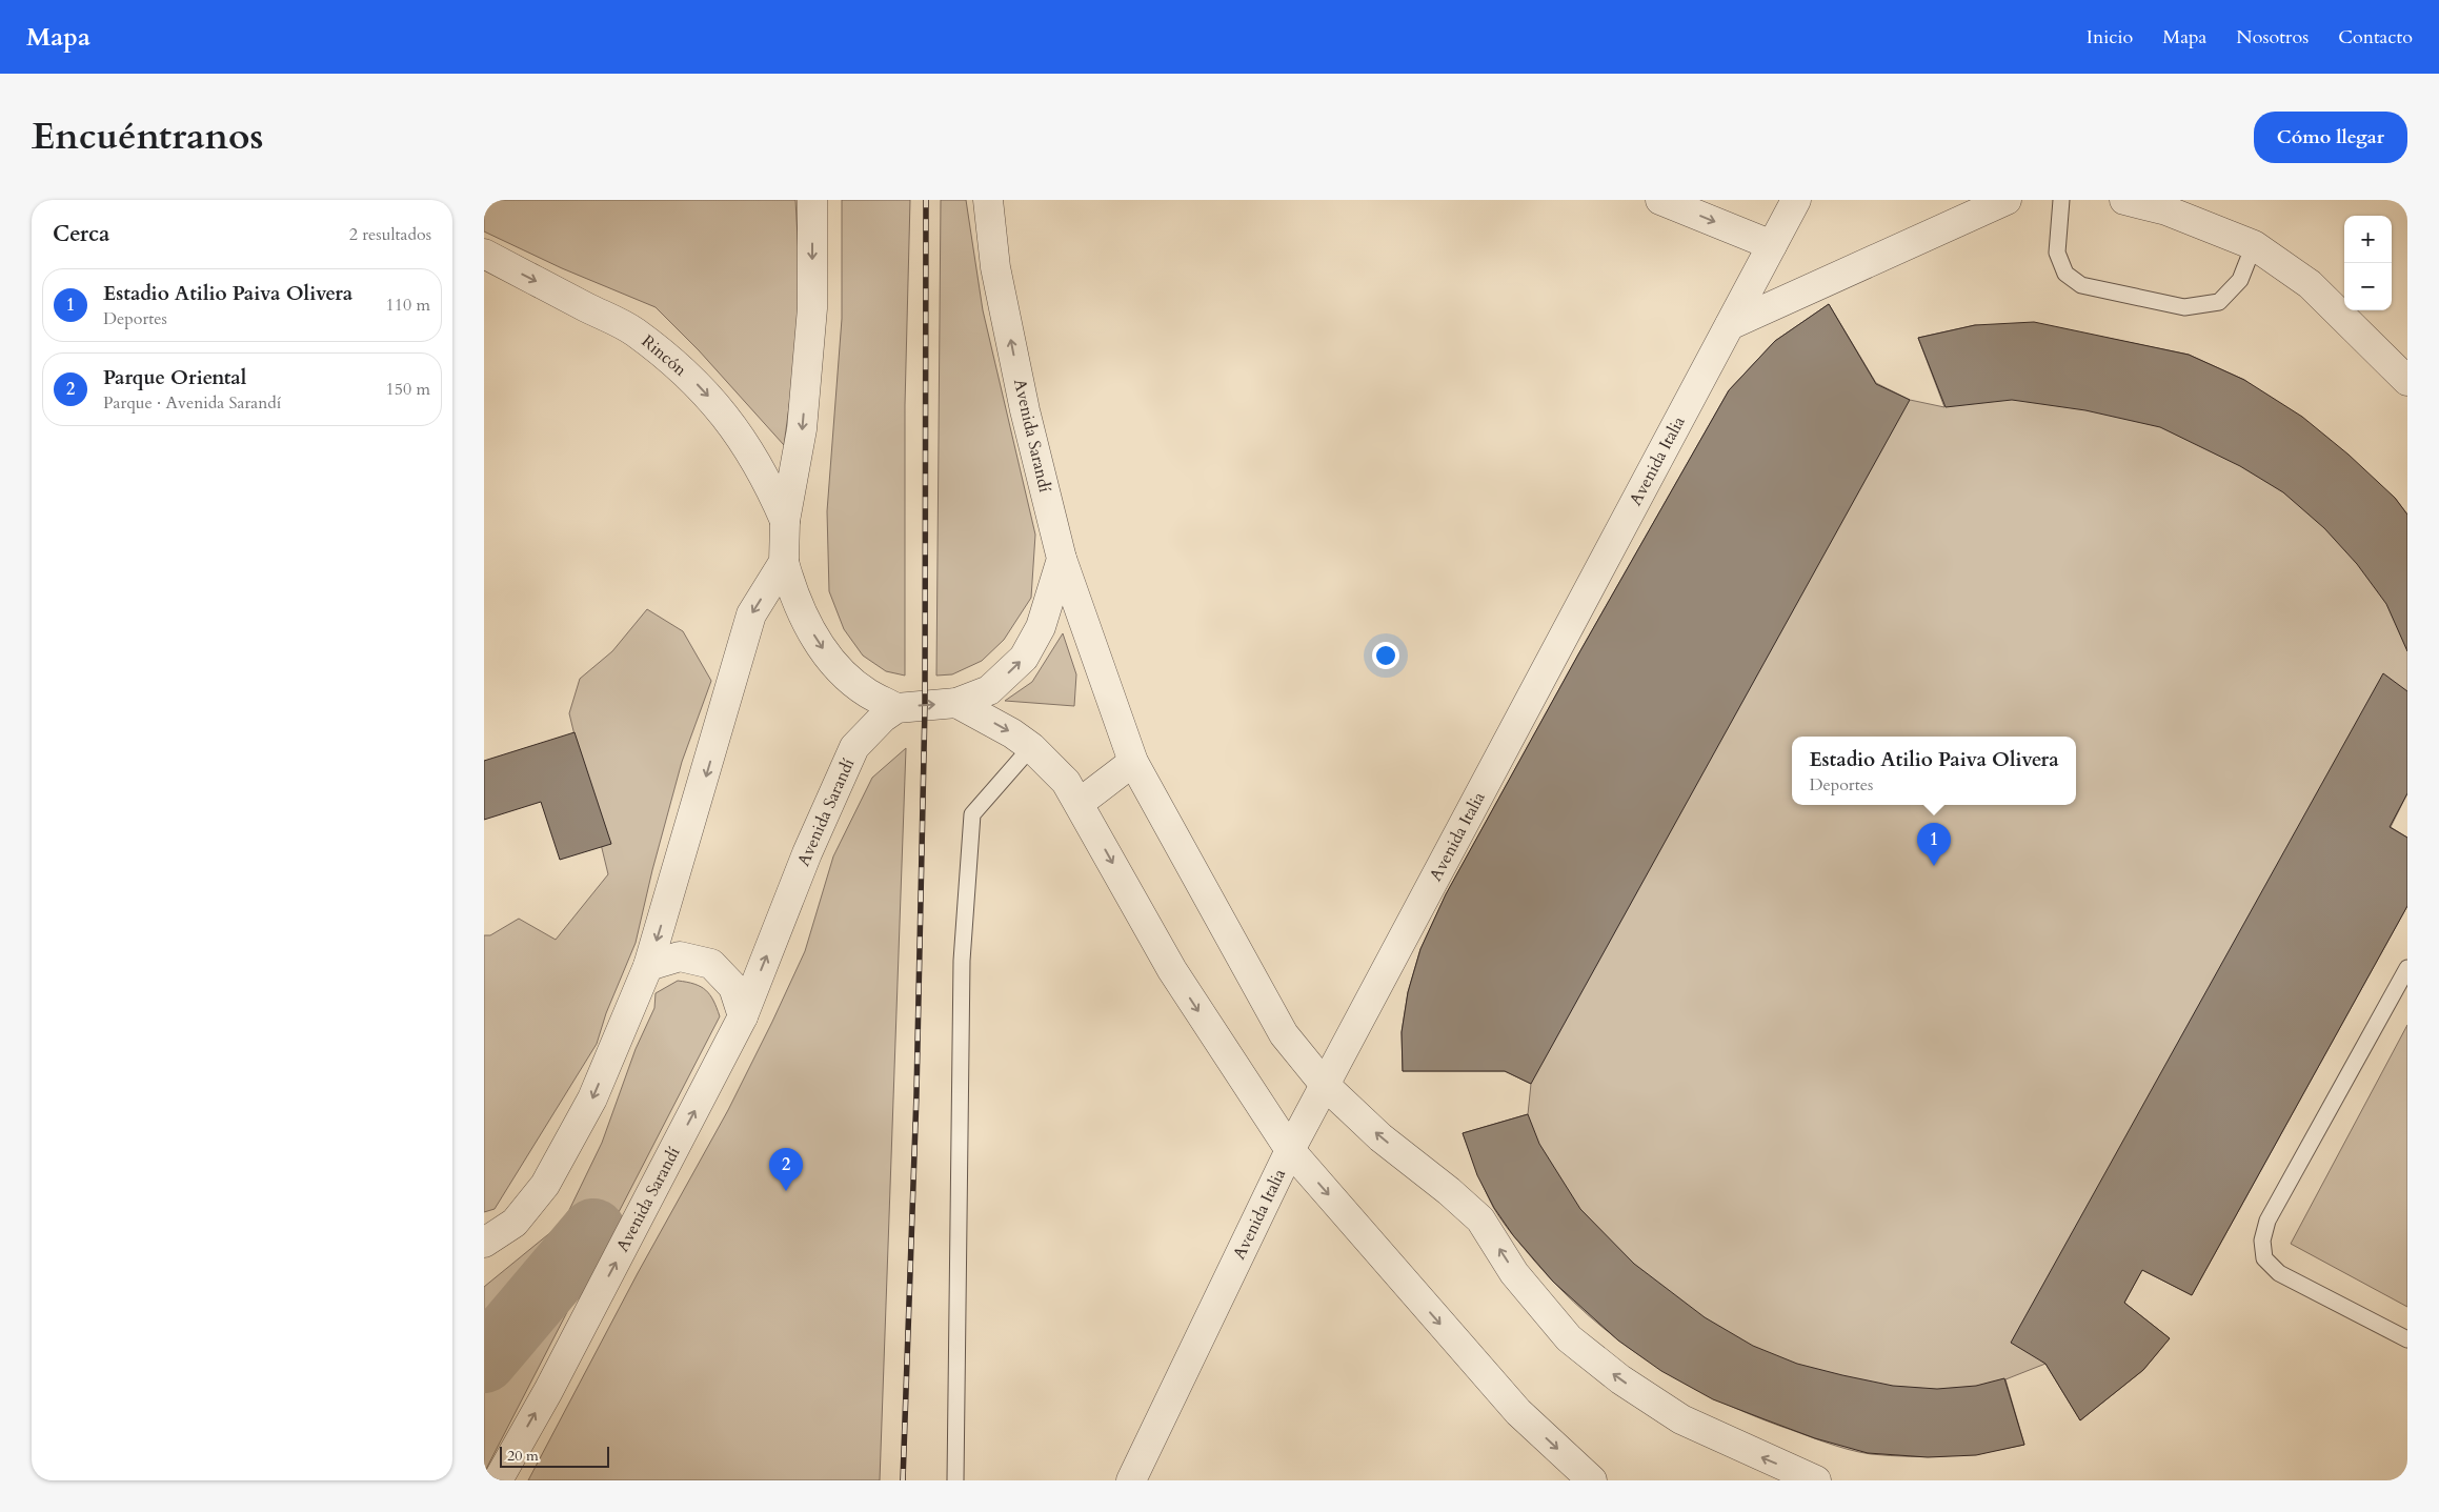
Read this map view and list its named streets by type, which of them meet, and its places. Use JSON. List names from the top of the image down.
{
  "streets": {
    "street": ["Rincón", "Avenida Sarandí", "Avenida Italia"]
  },
  "crossings": [
    ["Avenida Sarandí", "Avenida Italia"]
  ],
  "one_way": ["Rincón"],
  "scale_bar": "20 m",
  "page": {
    "header": "Mapa",
    "nav": [
      "Inicio",
      "Mapa",
      "Nosotros",
      "Contacto"
    ],
    "title": "Encuéntranos",
    "buttons": "Cómo llegar",
    "heading": ["Cerca", "2 resultados"],
    "map_buttons": ["+", "−"],
    "list": [
      {
        "mark": "1",
        "name": "Estadio Atilio Paiva Olivera",
        "note": "Deportes",
        "value": "110 m"
      },
      {
        "mark": "2",
        "name": "Parque Oriental",
        "note": "Parque · Avenida Sarandí",
        "value": "150 m"
      }
    ],
    "popup": ["Estadio Atilio Paiva Olivera", "Deportes"],
    "pins": ["1", "2"],
    "scale": "20 m"
  }
}
